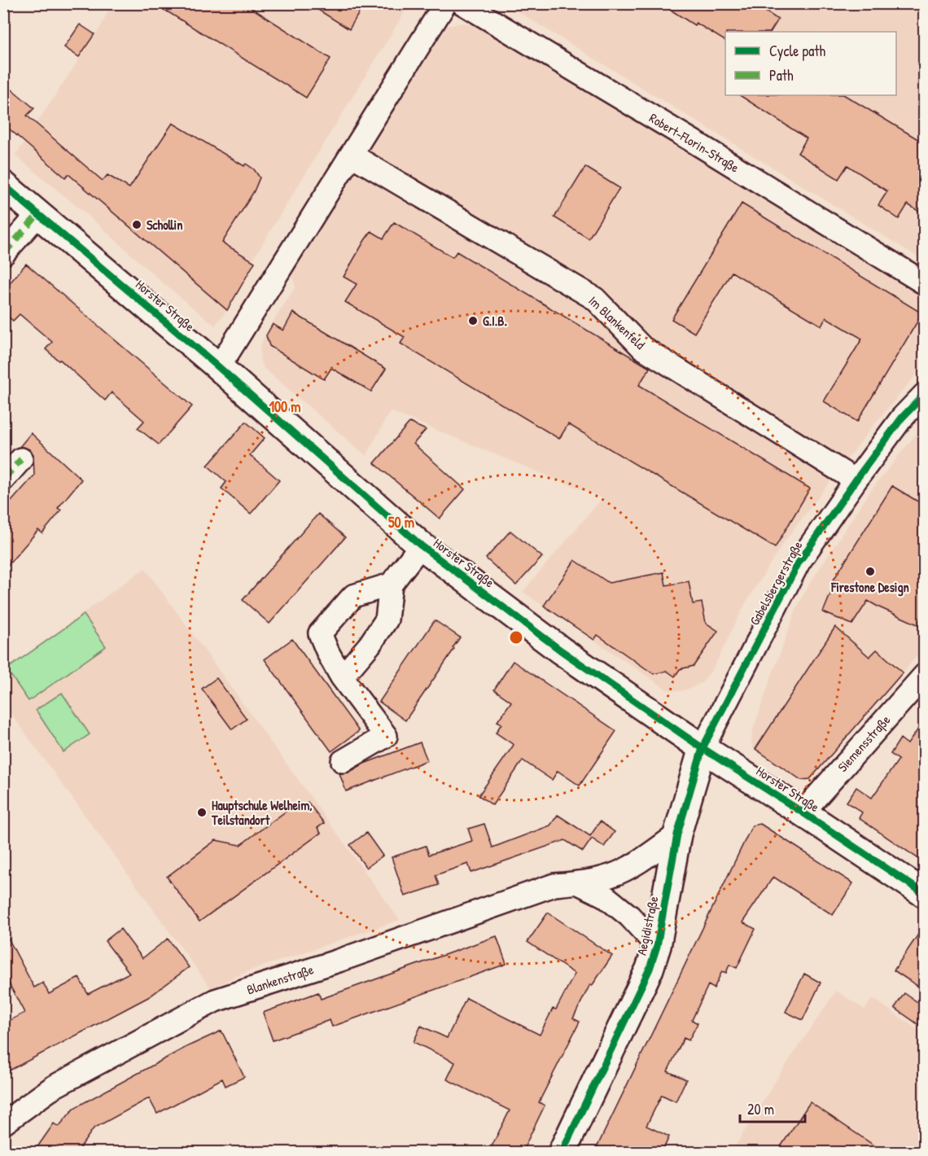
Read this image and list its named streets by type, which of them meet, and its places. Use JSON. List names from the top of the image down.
{
  "streets": {
    "main road": ["Horster Straße", "Aegidistraße"],
    "street": [
      "Robert-Florin-Straße",
      "Im Blankenfeld",
      "Gabelsbergerstraße",
      "Siemensstraße",
      "Blankenstraße"
    ]
  },
  "crossings": [
    ["Horster Straße", "Gabelsbergerstraße"],
    ["Horster Straße", "Siemensstraße"],
    ["Horster Straße", "Aegidistraße"],
    ["Im Blankenfeld", "Gabelsbergerstraße"],
    ["Gabelsbergerstraße", "Aegidistraße"],
    ["Aegidistraße", "Blankenstraße"]
  ],
  "places": [
    "Schollin",
    "G.I.B.",
    "Firestone Design",
    "Hauptschule Welheim, Teilstandort"
  ],
  "legend": ["Cycle path", "Path"],
  "scale_bar": "20 m",
  "rings": ["100 m", "50 m"]
}
